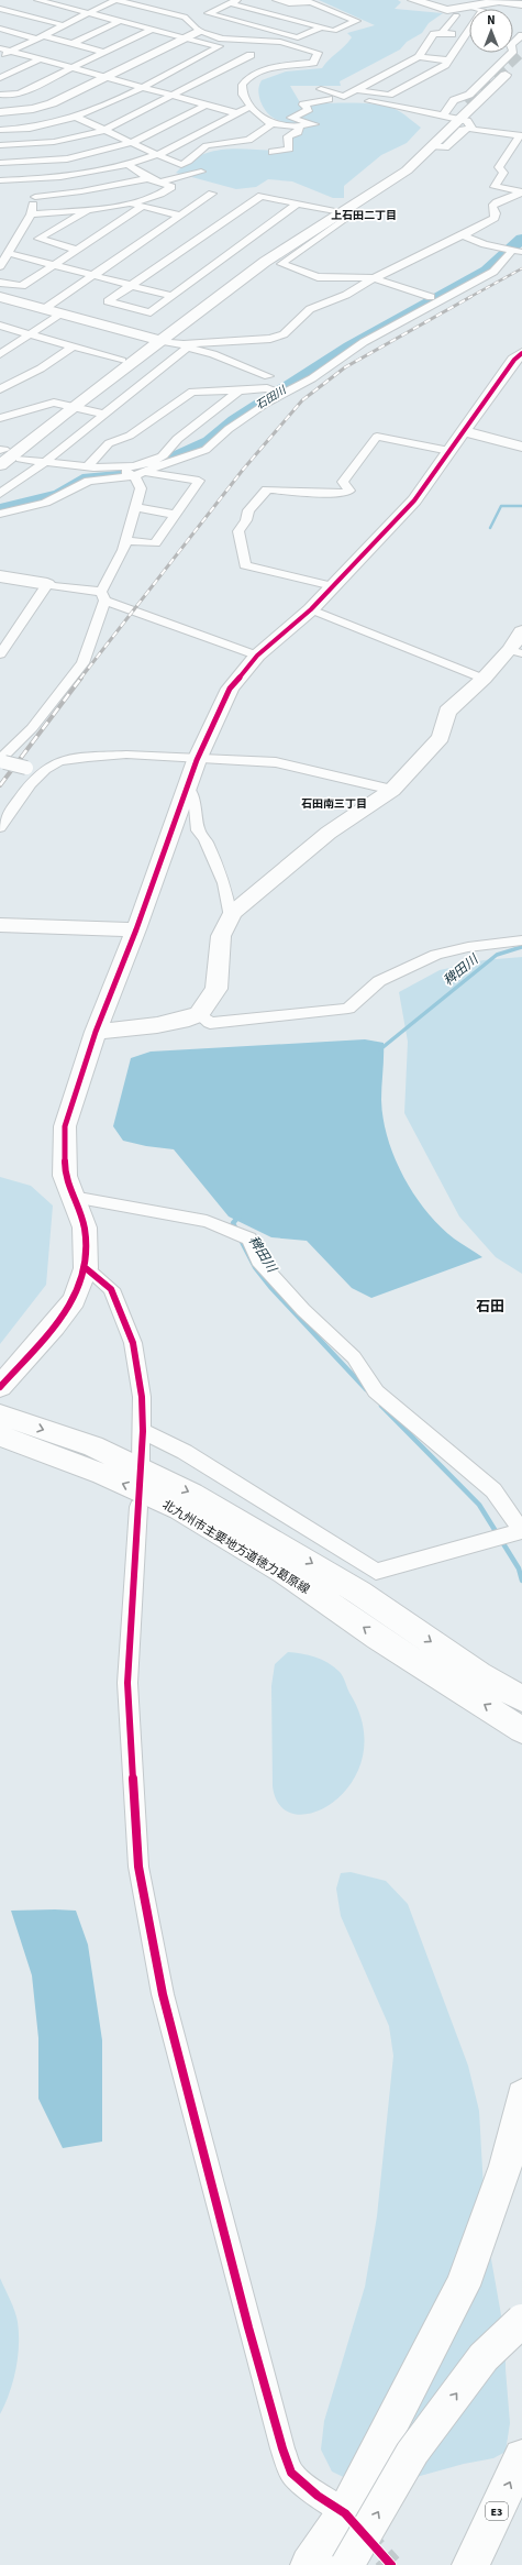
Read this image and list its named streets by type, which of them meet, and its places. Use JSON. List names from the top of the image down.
{
  "streets": {
    "main road": ["北九州市主要地方道徳力葛原線", "E3"]
  },
  "districts": ["上石田二丁目", "石田南三丁目", "石田"],
  "water": ["石田川", "稗田川"],
  "north": "top"
}
